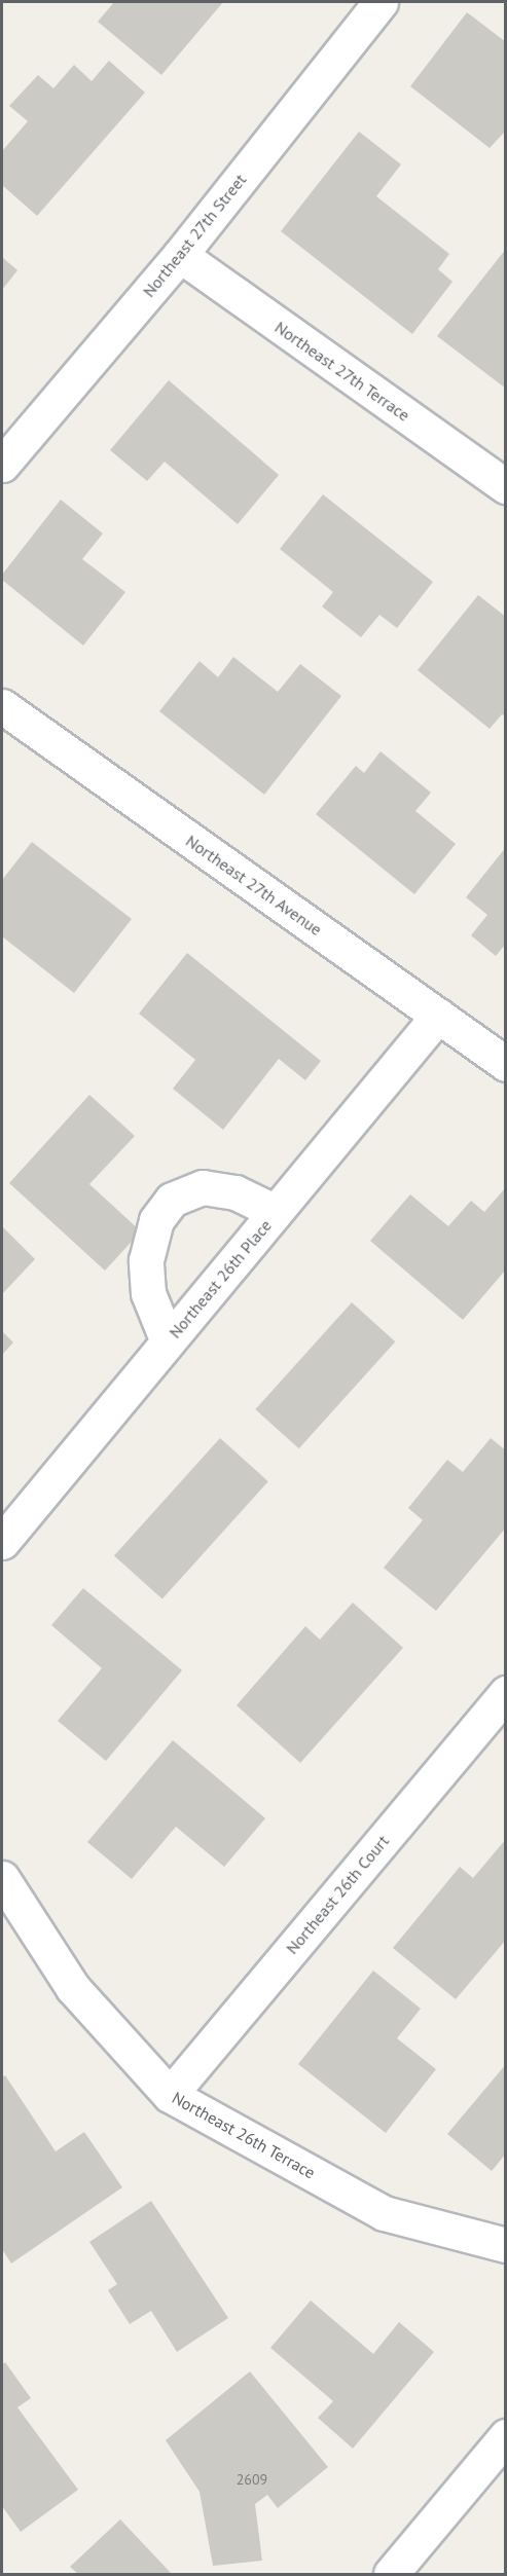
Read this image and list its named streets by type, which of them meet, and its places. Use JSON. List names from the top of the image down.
{
  "streets": {
    "street": [
      "Northeast 27th Street",
      "Northeast 27th Terrace",
      "Northeast 27th Avenue",
      "Northeast 26th Place",
      "Northeast 26th Court",
      "Northeast 26th Terrace"
    ]
  },
  "crossings": [
    ["Northeast 27th Street", "Northeast 27th Terrace"],
    ["Northeast 27th Avenue", "Northeast 26th Place"],
    ["Northeast 26th Court", "Northeast 26th Terrace"]
  ],
  "house_numbers": ["2609"]
}
